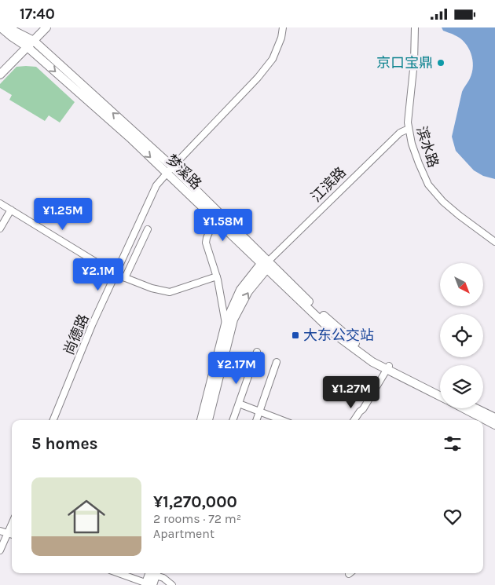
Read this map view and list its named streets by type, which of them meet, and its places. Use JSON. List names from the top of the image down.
{
  "streets": {
    "main road": ["梦溪路", "江滨路"],
    "street": ["滨水路", "尚德路"]
  },
  "crossings": [
    ["滨水路", "江滨路"],
    ["梦溪路", "江滨路"],
    ["梦溪路", "尚德路"]
  ],
  "places": {
    "other": ["京口宝鼎"],
    "transit": ["大东公交站"]
  },
  "north": "bottom right",
  "page": {
    "status": "17:40",
    "price": [
      "¥1.25M",
      "¥1.58M",
      "¥2.1M",
      "¥2.17M",
      "¥1.27M"
    ],
    "heading": "5 homes",
    "list": [
      {
        "name": "¥1,270,000",
        "note": "2 rooms · 72 m² · Apartment"
      }
    ]
  }
}
